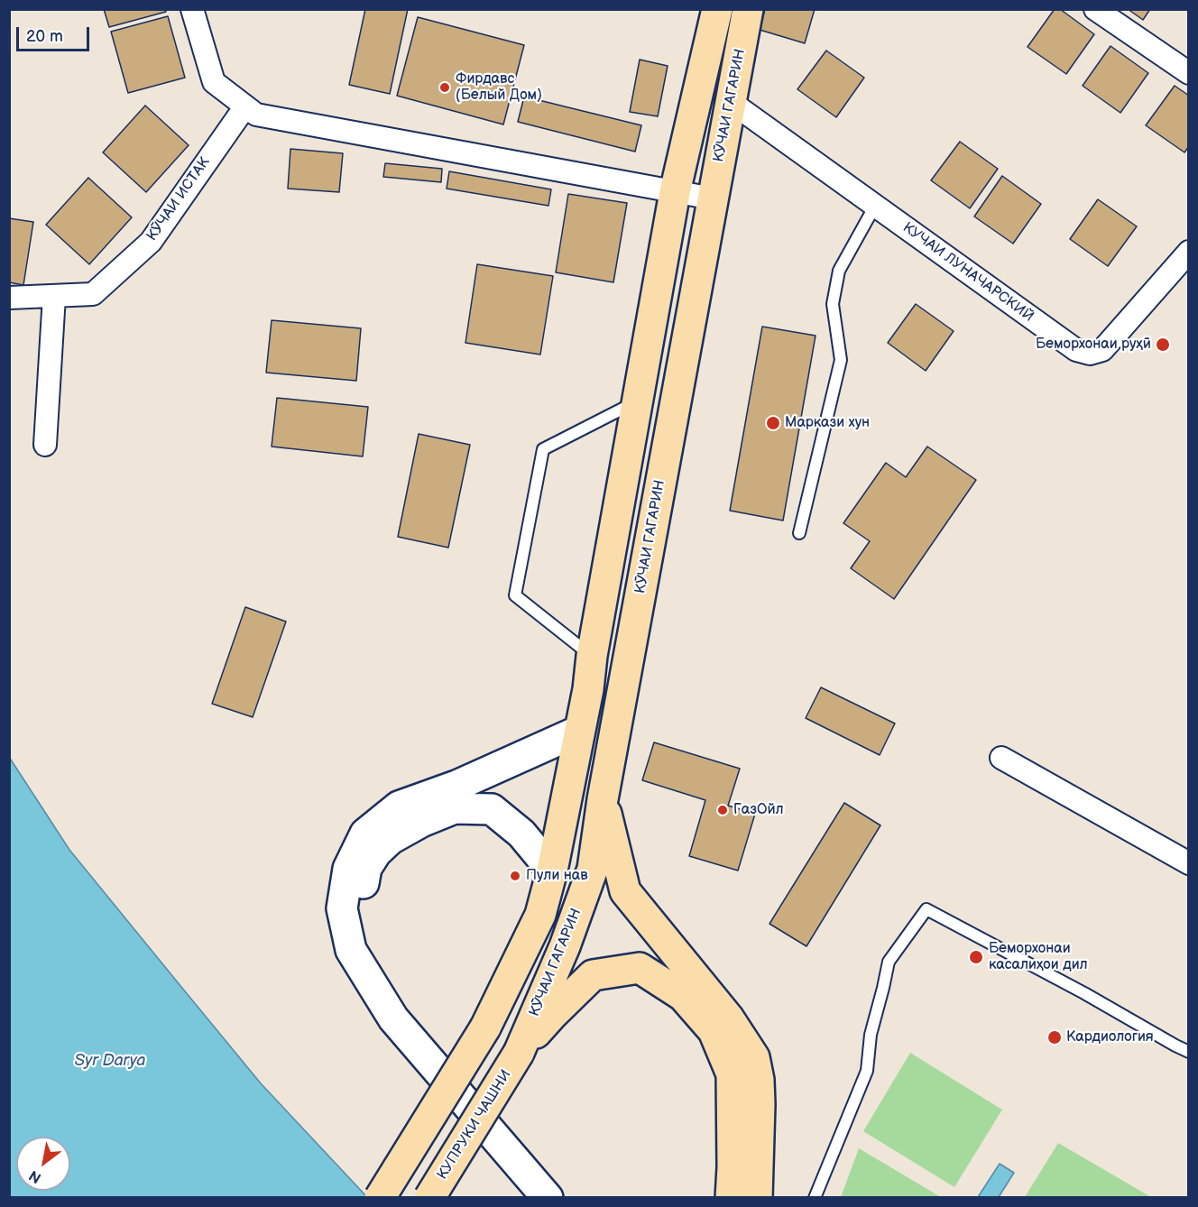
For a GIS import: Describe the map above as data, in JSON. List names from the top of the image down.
{
  "streets": {
    "highway": ["КӮЧАИ ГАГАРИН", "КУПРУКИ ЧАШНИ"],
    "street": ["КӮЧАИ ИСТАК", "КУЧАИ ЛУНАЧАРСКИЙ"]
  },
  "crossings": [
    ["КӮЧАИ ГАГАРИН", "КУЧАИ ЛУНАЧАРСКИЙ"],
    ["КӮЧАИ ГАГАРИН", "КУПРУКИ ЧАШНИ"]
  ],
  "water": ["Syr Darya"],
  "places": [
    "Фирдавс (Белый Дом)",
    "Беморхонаи руҳӣ",
    "Маркази хун",
    "ГазОйл",
    "Пули нав",
    "Беморхонаи касалиҳои дил",
    "Кардиология"
  ],
  "scale_bar": "20 m",
  "north": "bottom left"
}
